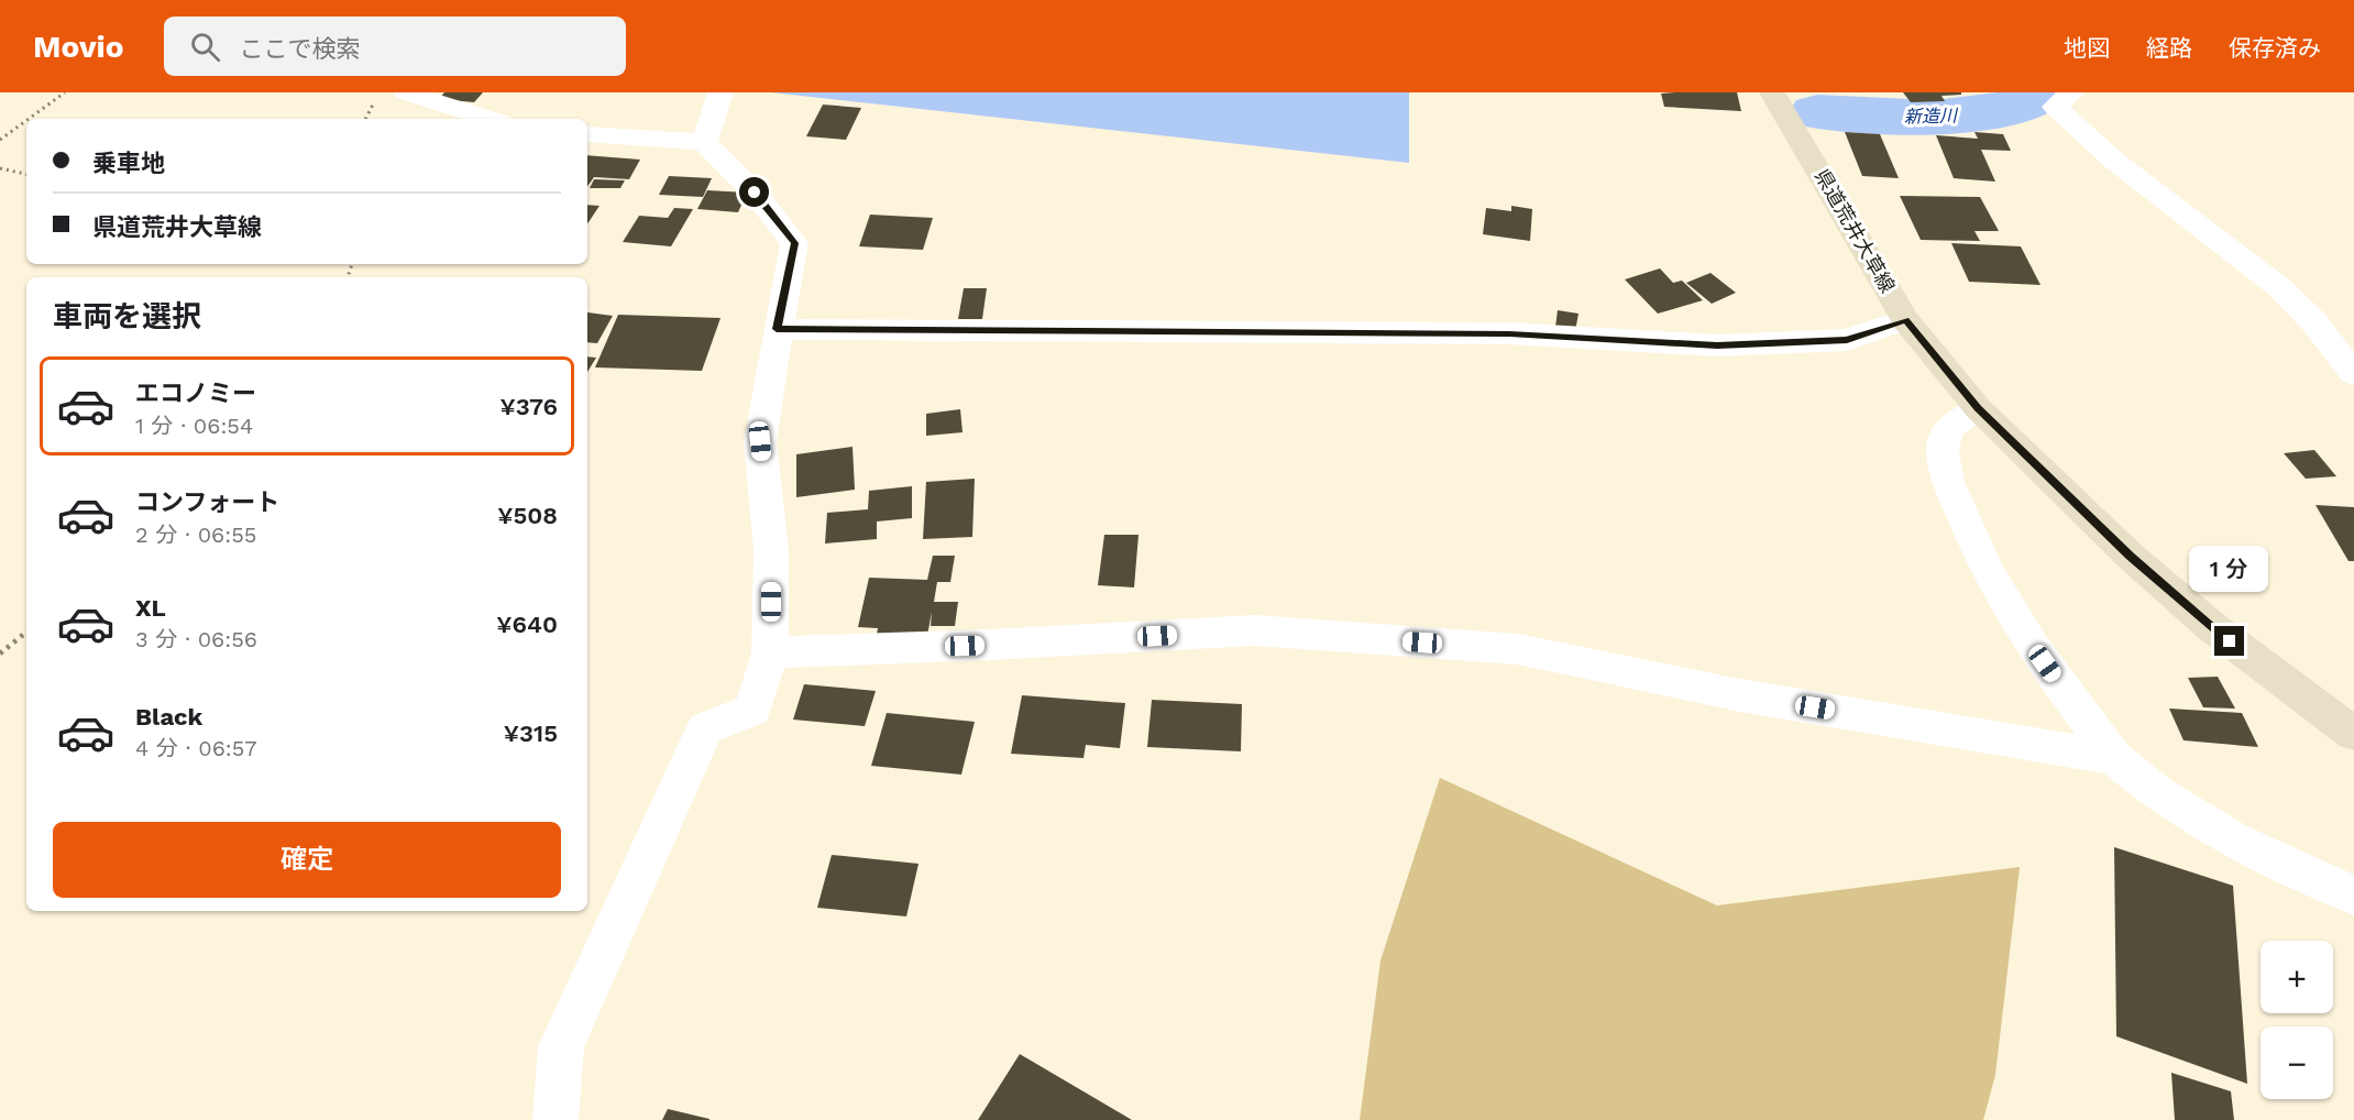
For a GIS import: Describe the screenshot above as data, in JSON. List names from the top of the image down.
{
  "streets": {
    "main road": ["県道荒井大草線"]
  },
  "water": ["新造川"],
  "page": {
    "header": "Movio",
    "search": "ここで検索",
    "nav": ["地図", "経路", "保存済み"],
    "banner": ["乗車地", "県道荒井大草線"],
    "heading": "車両を選択",
    "list": [
      {
        "name": "エコノミー",
        "note": "1 分 · 06:54",
        "value": "¥376"
      },
      {
        "name": "コンフォート",
        "note": "2 分 · 06:55",
        "value": "¥508"
      },
      {
        "name": "XL",
        "note": "3 分 · 06:56",
        "value": "¥640"
      },
      {
        "name": "Black",
        "note": "4 分 · 06:57",
        "value": "¥315"
      }
    ],
    "bubble": "1 分",
    "buttons": "確定",
    "map_buttons": ["+", "−"]
  }
}
